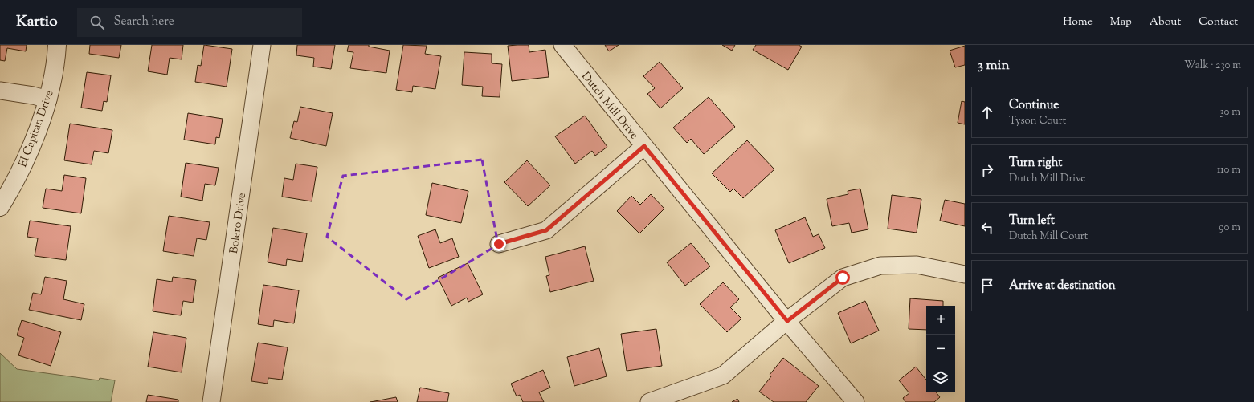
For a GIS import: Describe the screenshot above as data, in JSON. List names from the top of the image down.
{
  "streets": {
    "street": ["Dutch Mill Drive", "El Capitan Drive", "Bolero Drive"]
  },
  "page": {
    "header": "Kartio",
    "search": "Search here",
    "nav": [
      "Home",
      "Map",
      "About",
      "Contact"
    ],
    "heading": ["3 min", "Walk · 230 m"],
    "list": [
      ["Continue", "Tyson Court", "30 m"],
      ["Turn right", "Dutch Mill Drive", "110 m"],
      ["Turn left", "Dutch Mill Court", "90 m"],
      "Arrive at destination"
    ],
    "map_buttons": ["+", "−"]
  }
}
